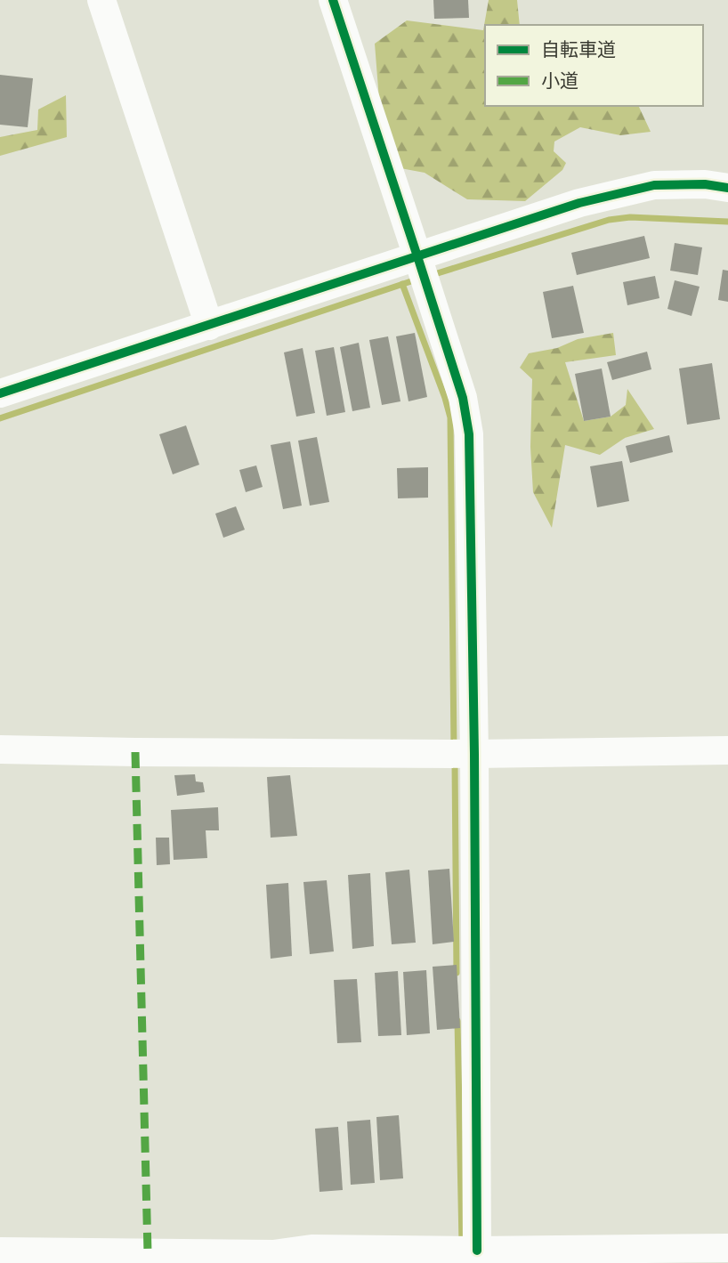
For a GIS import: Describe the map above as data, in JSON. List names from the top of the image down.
{
  "legend": ["自転車道", "小道"]
}
